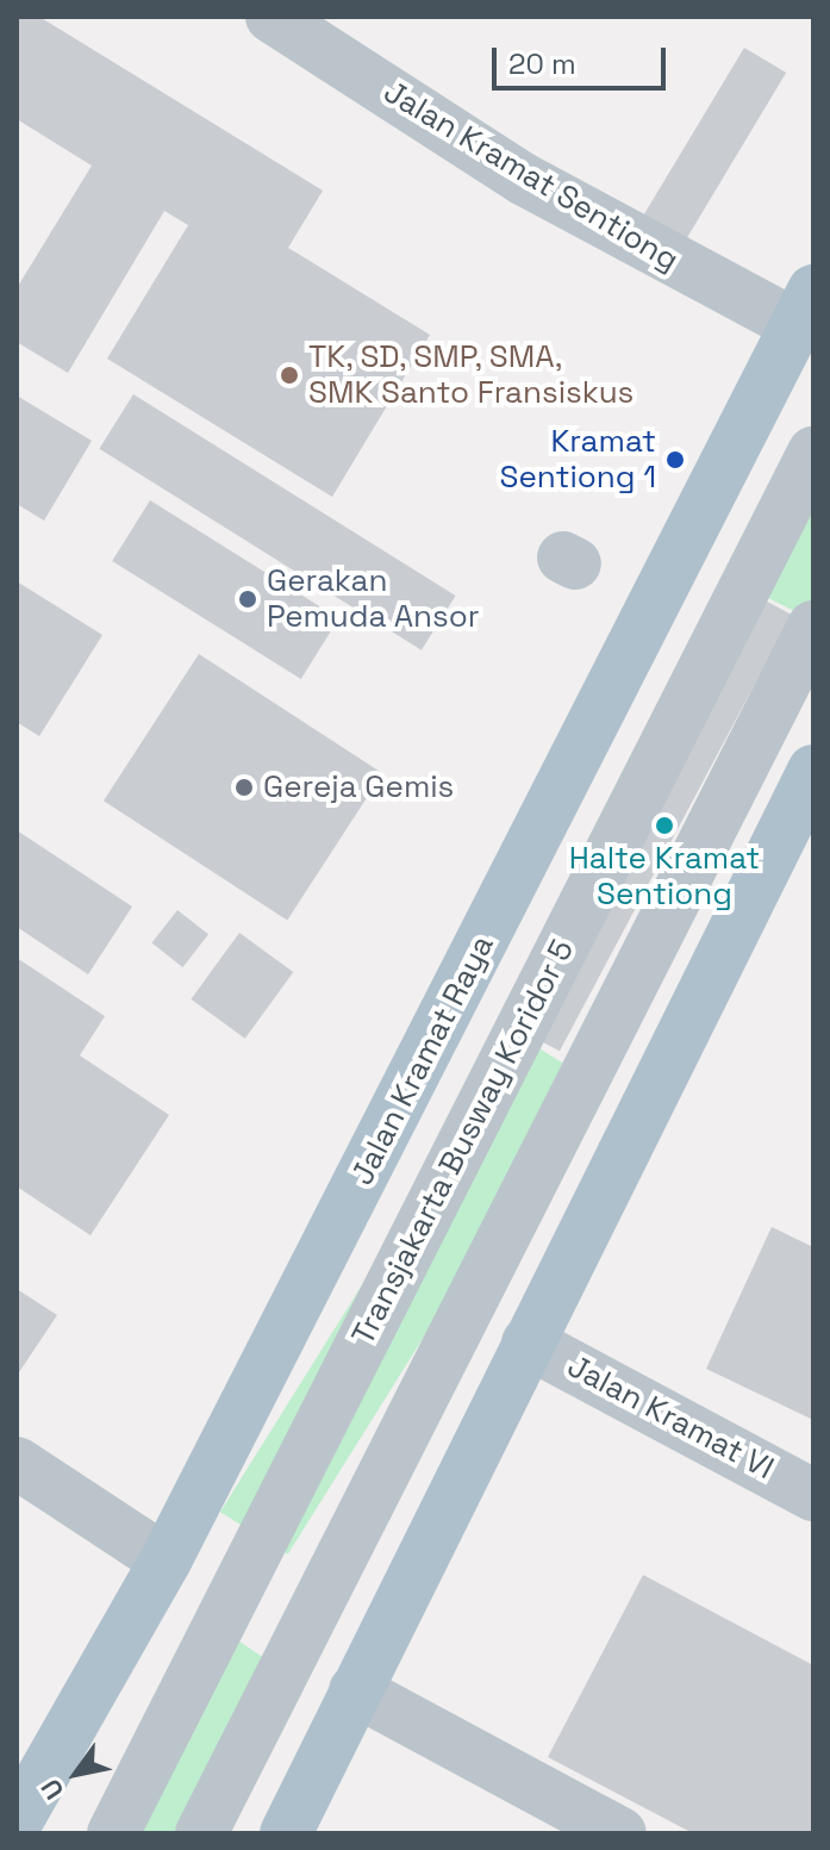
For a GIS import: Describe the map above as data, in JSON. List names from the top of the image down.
{
  "streets": {
    "main road": ["Jalan Kramat Raya"],
    "street": ["Jalan Kramat Sentiong", "Transjakarta Busway Koridor 5", "Jalan Kramat VI"]
  },
  "crossings": [
    ["Jalan Kramat Sentiong", "Jalan Kramat Raya"]
  ],
  "places": [
    "TK, SD, SMP, SMA, SMK Santo Fransiskus",
    "Kramat Sentiong 1",
    "Gerakan Pemuda Ansor",
    "Gereja Gemis",
    "Halte Kramat Sentiong"
  ],
  "scale_bar": "20 m",
  "north": "bottom left"
}
